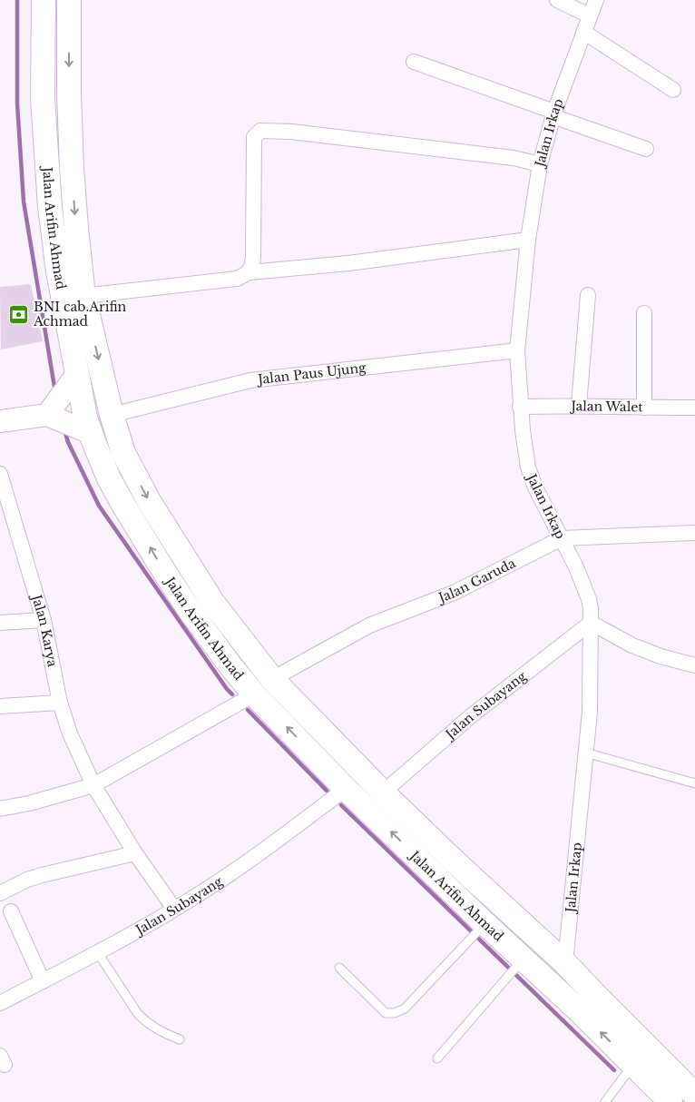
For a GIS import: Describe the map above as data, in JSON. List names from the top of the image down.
{
  "streets": {
    "main road": ["Jalan Arifin Ahmad"],
    "street": [
      "Jalan Irkap",
      "Jalan Paus Ujung",
      "Jalan Walet",
      "Jalan Garuda",
      "Jalan Karya",
      "Jalan Subayang"
    ]
  },
  "crossings": [
    ["Jalan Irkap", "Jalan Arifin Ahmad"],
    ["Jalan Irkap", "Jalan Paus Ujung"],
    ["Jalan Irkap", "Jalan Walet"],
    ["Jalan Irkap", "Jalan Garuda"],
    ["Jalan Irkap", "Jalan Subayang"],
    ["Jalan Arifin Ahmad", "Jalan Paus Ujung"],
    ["Jalan Arifin Ahmad", "Jalan Garuda"],
    ["Jalan Arifin Ahmad", "Jalan Subayang"],
    ["Jalan Karya", "Jalan Subayang"]
  ],
  "places": {
    "bank": ["BNI cab.Arifin Achmad"]
  }
}
